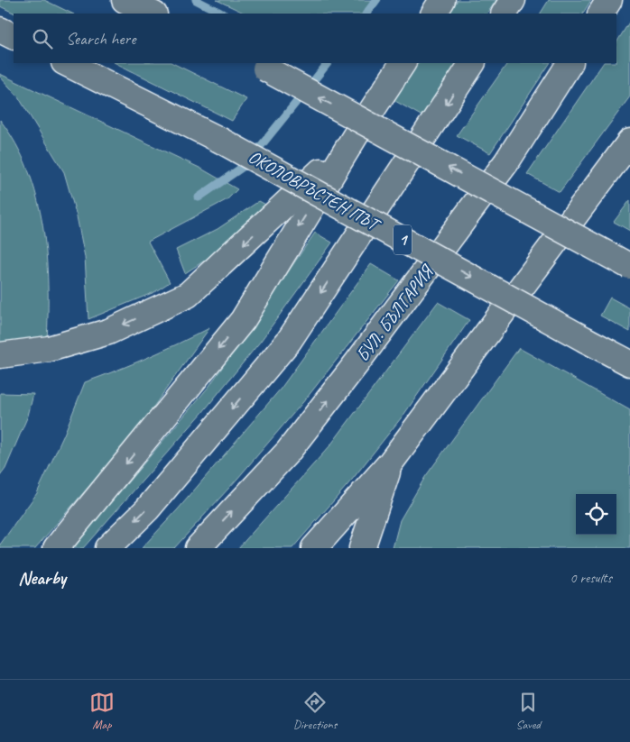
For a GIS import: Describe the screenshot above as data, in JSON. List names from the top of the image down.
{
  "streets": {
    "main road": ["ОКОЛОВРЪСТЕН ПЪТ", "1", "БУЛ. БЪЛГАРИЯ"]
  },
  "page": {
    "search": "Search here",
    "heading": ["Nearby", "0 results"],
    "nav": ["Map", "Directions", "Saved"]
  }
}
